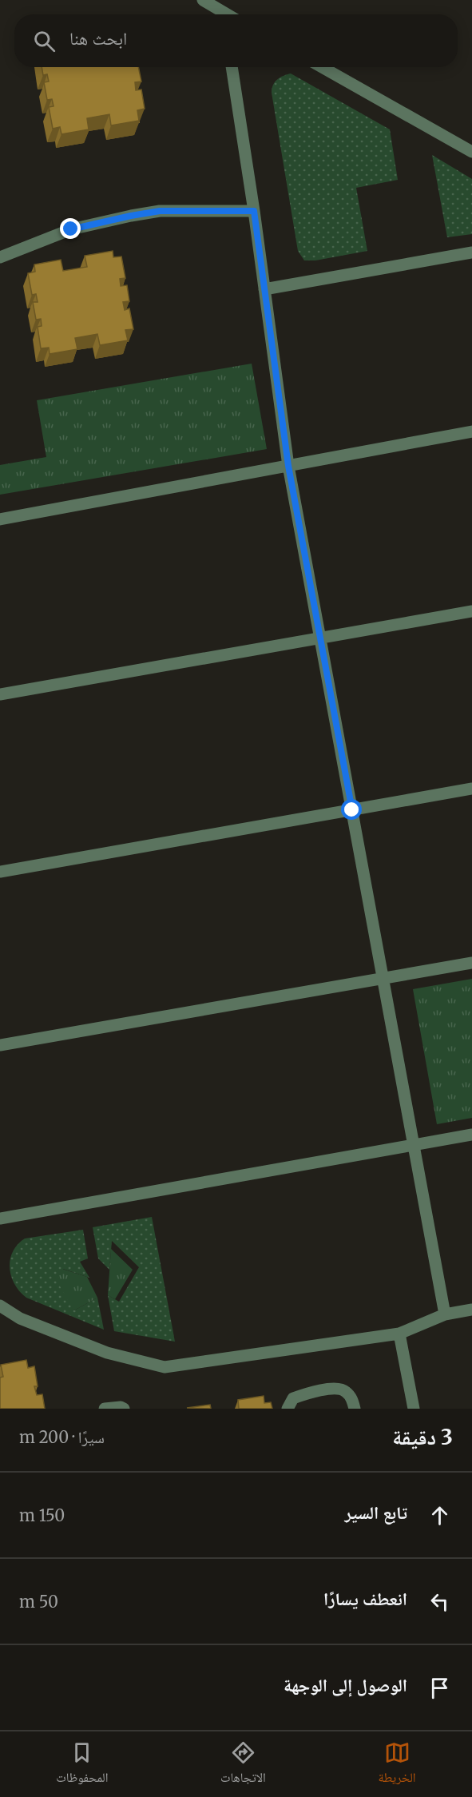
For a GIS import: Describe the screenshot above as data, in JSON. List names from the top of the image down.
{
  "page": {
    "search": "ابحث هنا",
    "heading": ["3 دقيقة", "سيرًا · 200 m"],
    "list": [
      ["تابع السير", "150 m"],
      ["انعطف يسارًا", "50 m"],
      "الوصول إلى الوجهة"
    ],
    "nav": ["الخريطة", "الاتجاهات", "المحفوظات"]
  }
}
